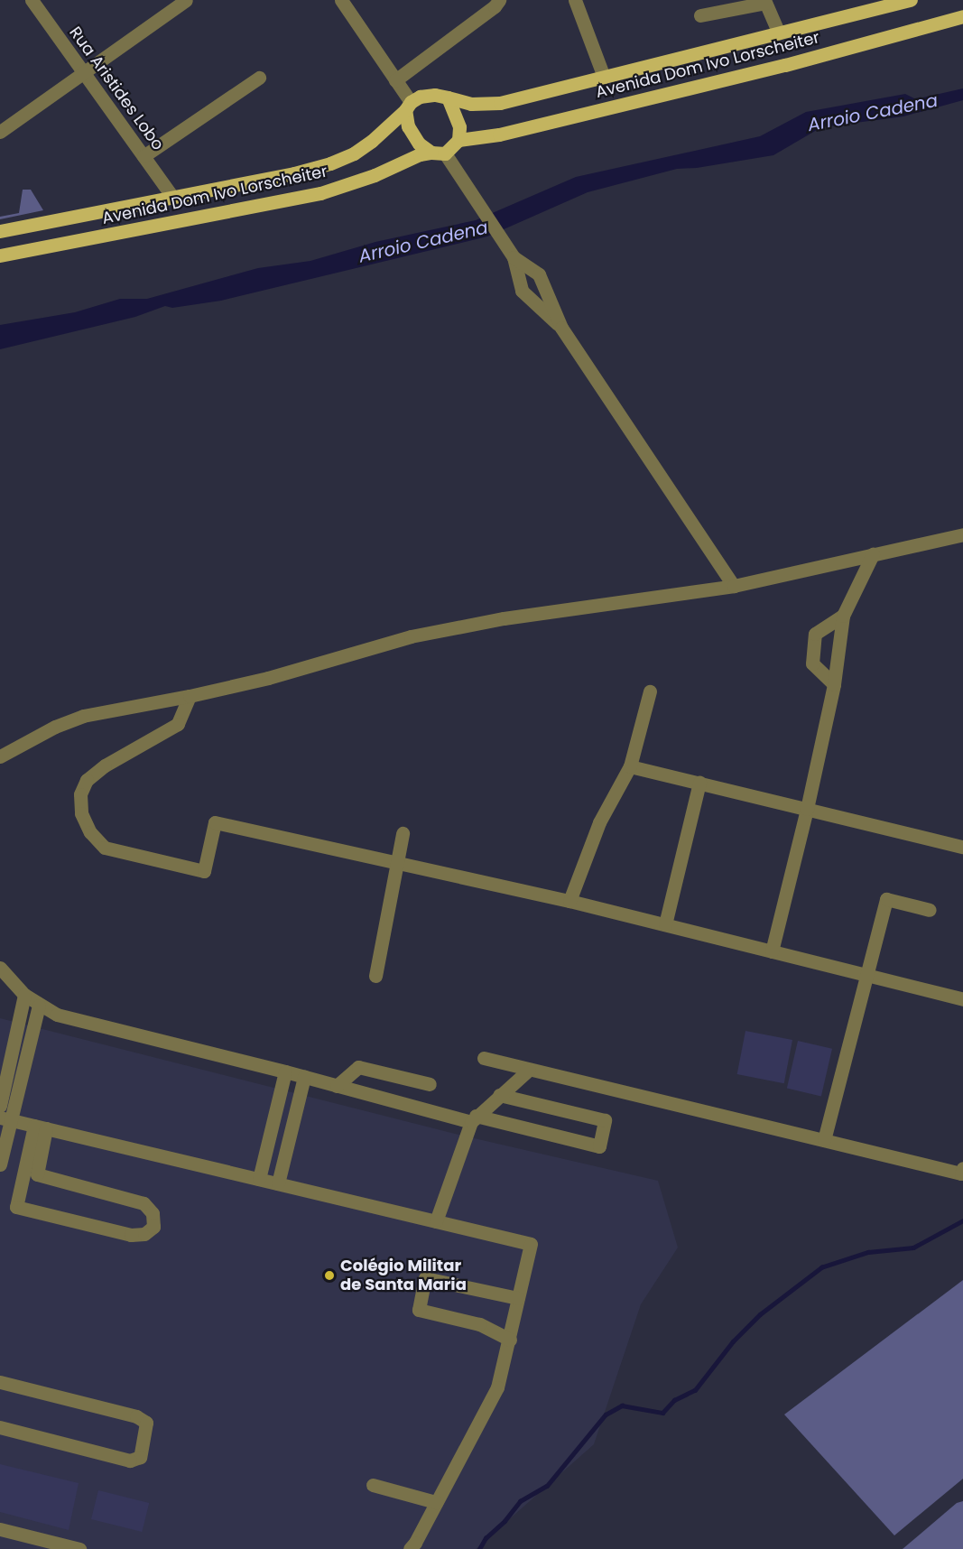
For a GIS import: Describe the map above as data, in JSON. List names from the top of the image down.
{
  "streets": {
    "main road": ["Avenida Dom Ivo Lorscheiter"],
    "street": ["Rua Aristides Lobo"]
  },
  "crossings": [
    ["Avenida Dom Ivo Lorscheiter", "Rua Aristides Lobo"]
  ],
  "water": ["Arroio Cadena"],
  "places": ["Colégio Militar de Santa Maria"]
}
